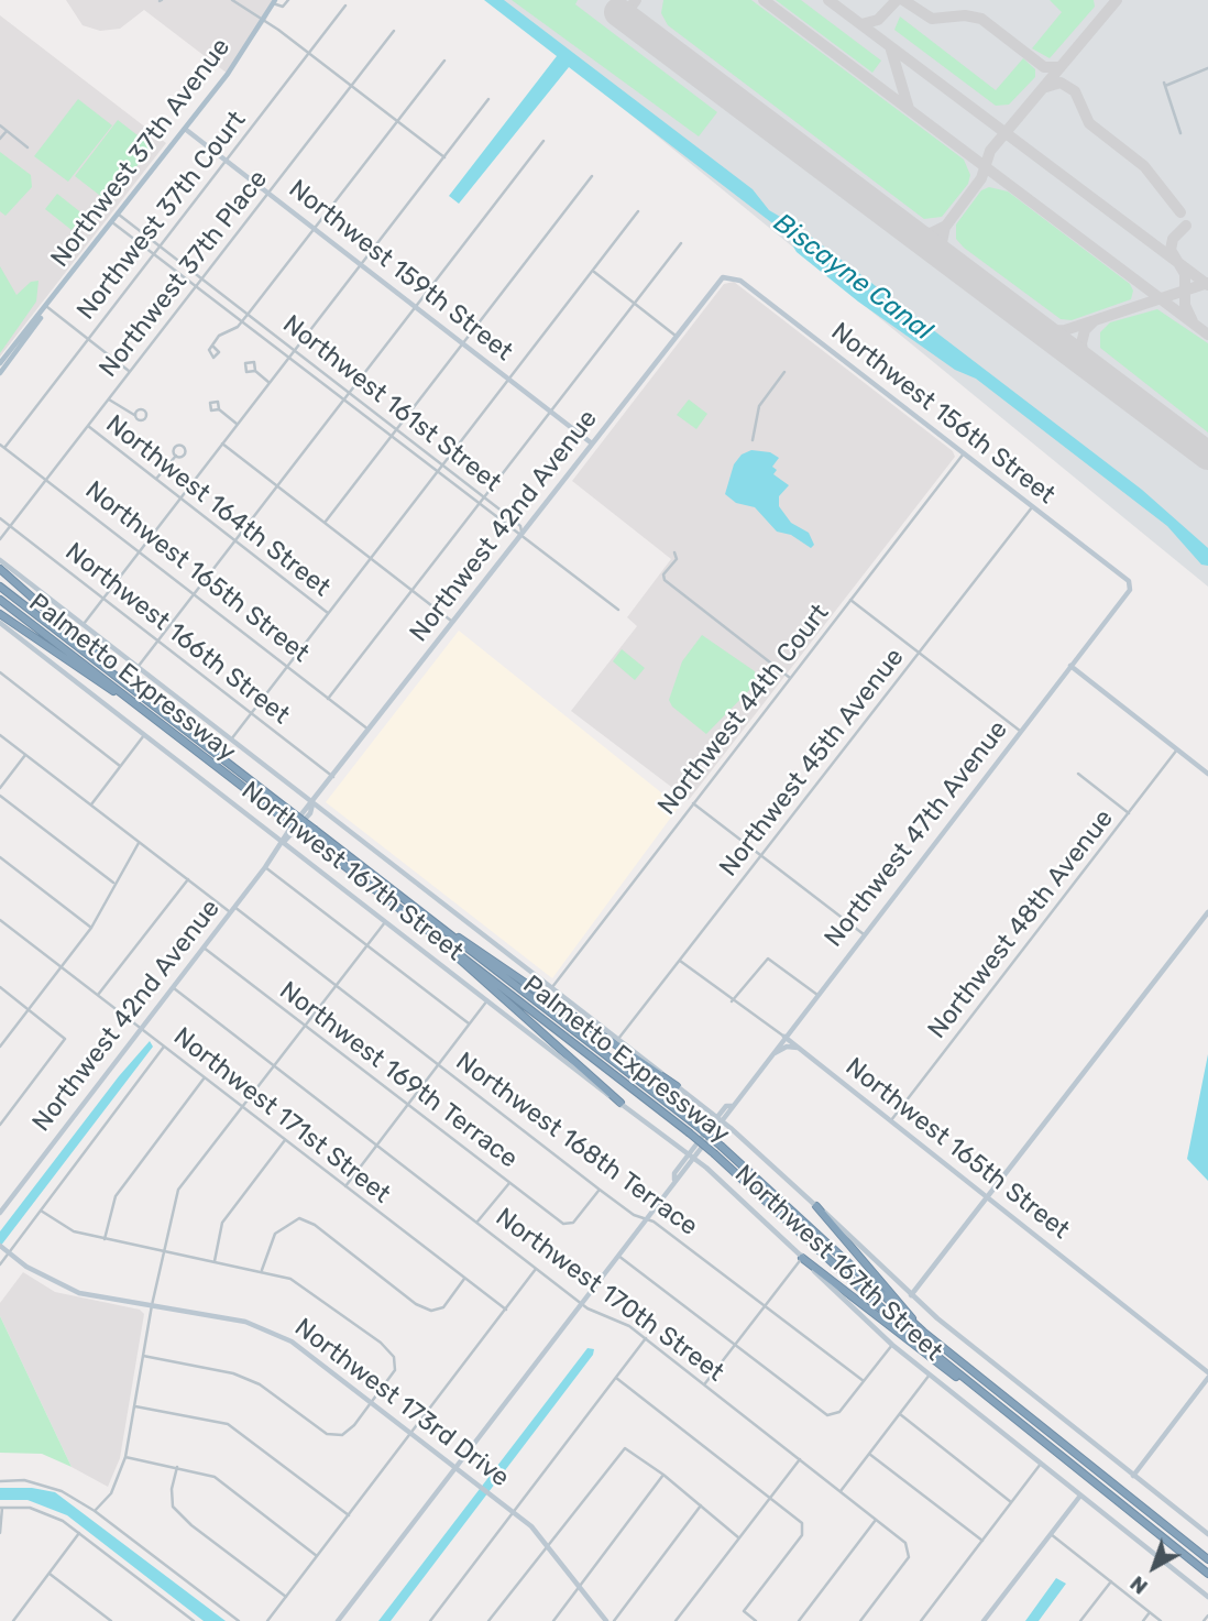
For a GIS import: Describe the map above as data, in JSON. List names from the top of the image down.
{
  "streets": {
    "highway": ["Palmetto Expressway"],
    "main road": ["Northwest 37th Avenue"],
    "street": [
      "Northwest 37th Court",
      "Northwest 159th Street",
      "Northwest 37th Place",
      "Northwest 161st Street",
      "Northwest 156th Street",
      "Northwest 164th Street",
      "Northwest 42nd Avenue",
      "Northwest 165th Street",
      "Northwest 166th Street",
      "Northwest 44th Court",
      "Northwest 45th Avenue",
      "Northwest 47th Avenue",
      "Northwest 167th Street",
      "Northwest 48th Avenue",
      "Northwest 169th Terrace",
      "Northwest 171st Street",
      "Northwest 168th Terrace",
      "Northwest 170th Street",
      "Northwest 173rd Drive"
    ]
  },
  "crossings": [
    ["Northwest 37th Avenue", "Northwest 159th Street"],
    ["Northwest 37th Avenue", "Northwest 161st Street"],
    ["Northwest 37th Court", "Northwest 159th Street"],
    ["Northwest 37th Court", "Northwest 161st Street"],
    ["Northwest 37th Court", "Northwest 165th Street"],
    ["Northwest 159th Street", "Northwest 37th Place"],
    ["Northwest 159th Street", "Northwest 42nd Avenue"],
    ["Northwest 37th Place", "Northwest 161st Street"],
    ["Northwest 37th Place", "Northwest 164th Street"],
    ["Northwest 37th Place", "Northwest 165th Street"],
    ["Northwest 37th Place", "Northwest 166th Street"],
    ["Northwest 161st Street", "Northwest 42nd Avenue"],
    ["Northwest 156th Street", "Northwest 42nd Avenue"],
    ["Northwest 156th Street", "Northwest 44th Court"],
    ["Northwest 156th Street", "Northwest 45th Avenue"],
    ["Northwest 156th Street", "Northwest 47th Avenue"],
    ["Northwest 42nd Avenue", "Northwest 165th Street"],
    ["Northwest 42nd Avenue", "Northwest 166th Street"],
    ["Northwest 42nd Avenue", "Northwest 167th Street"],
    ["Northwest 42nd Avenue", "Northwest 169th Terrace"],
    ["Northwest 42nd Avenue", "Northwest 171st Street"],
    ["Northwest 42nd Avenue", "Northwest 168th Terrace"],
    ["Northwest 42nd Avenue", "Northwest 170th Street"],
    ["Northwest 165th Street", "Northwest 45th Avenue"],
    ["Northwest 165th Street", "Northwest 47th Avenue"],
    ["Northwest 165th Street", "Northwest 48th Avenue"],
    ["Northwest 44th Court", "Northwest 167th Street"],
    ["Northwest 45th Avenue", "Northwest 167th Street"],
    ["Northwest 47th Avenue", "Northwest 167th Street"],
    ["Northwest 47th Avenue", "Northwest 168th Terrace"],
    ["Northwest 47th Avenue", "Northwest 170th Street"],
    ["Northwest 47th Avenue", "Northwest 173rd Drive"],
    ["Northwest 169th Terrace", "Northwest 168th Terrace"]
  ],
  "water": ["Biscayne Canal"],
  "north": "bottom left"
}
